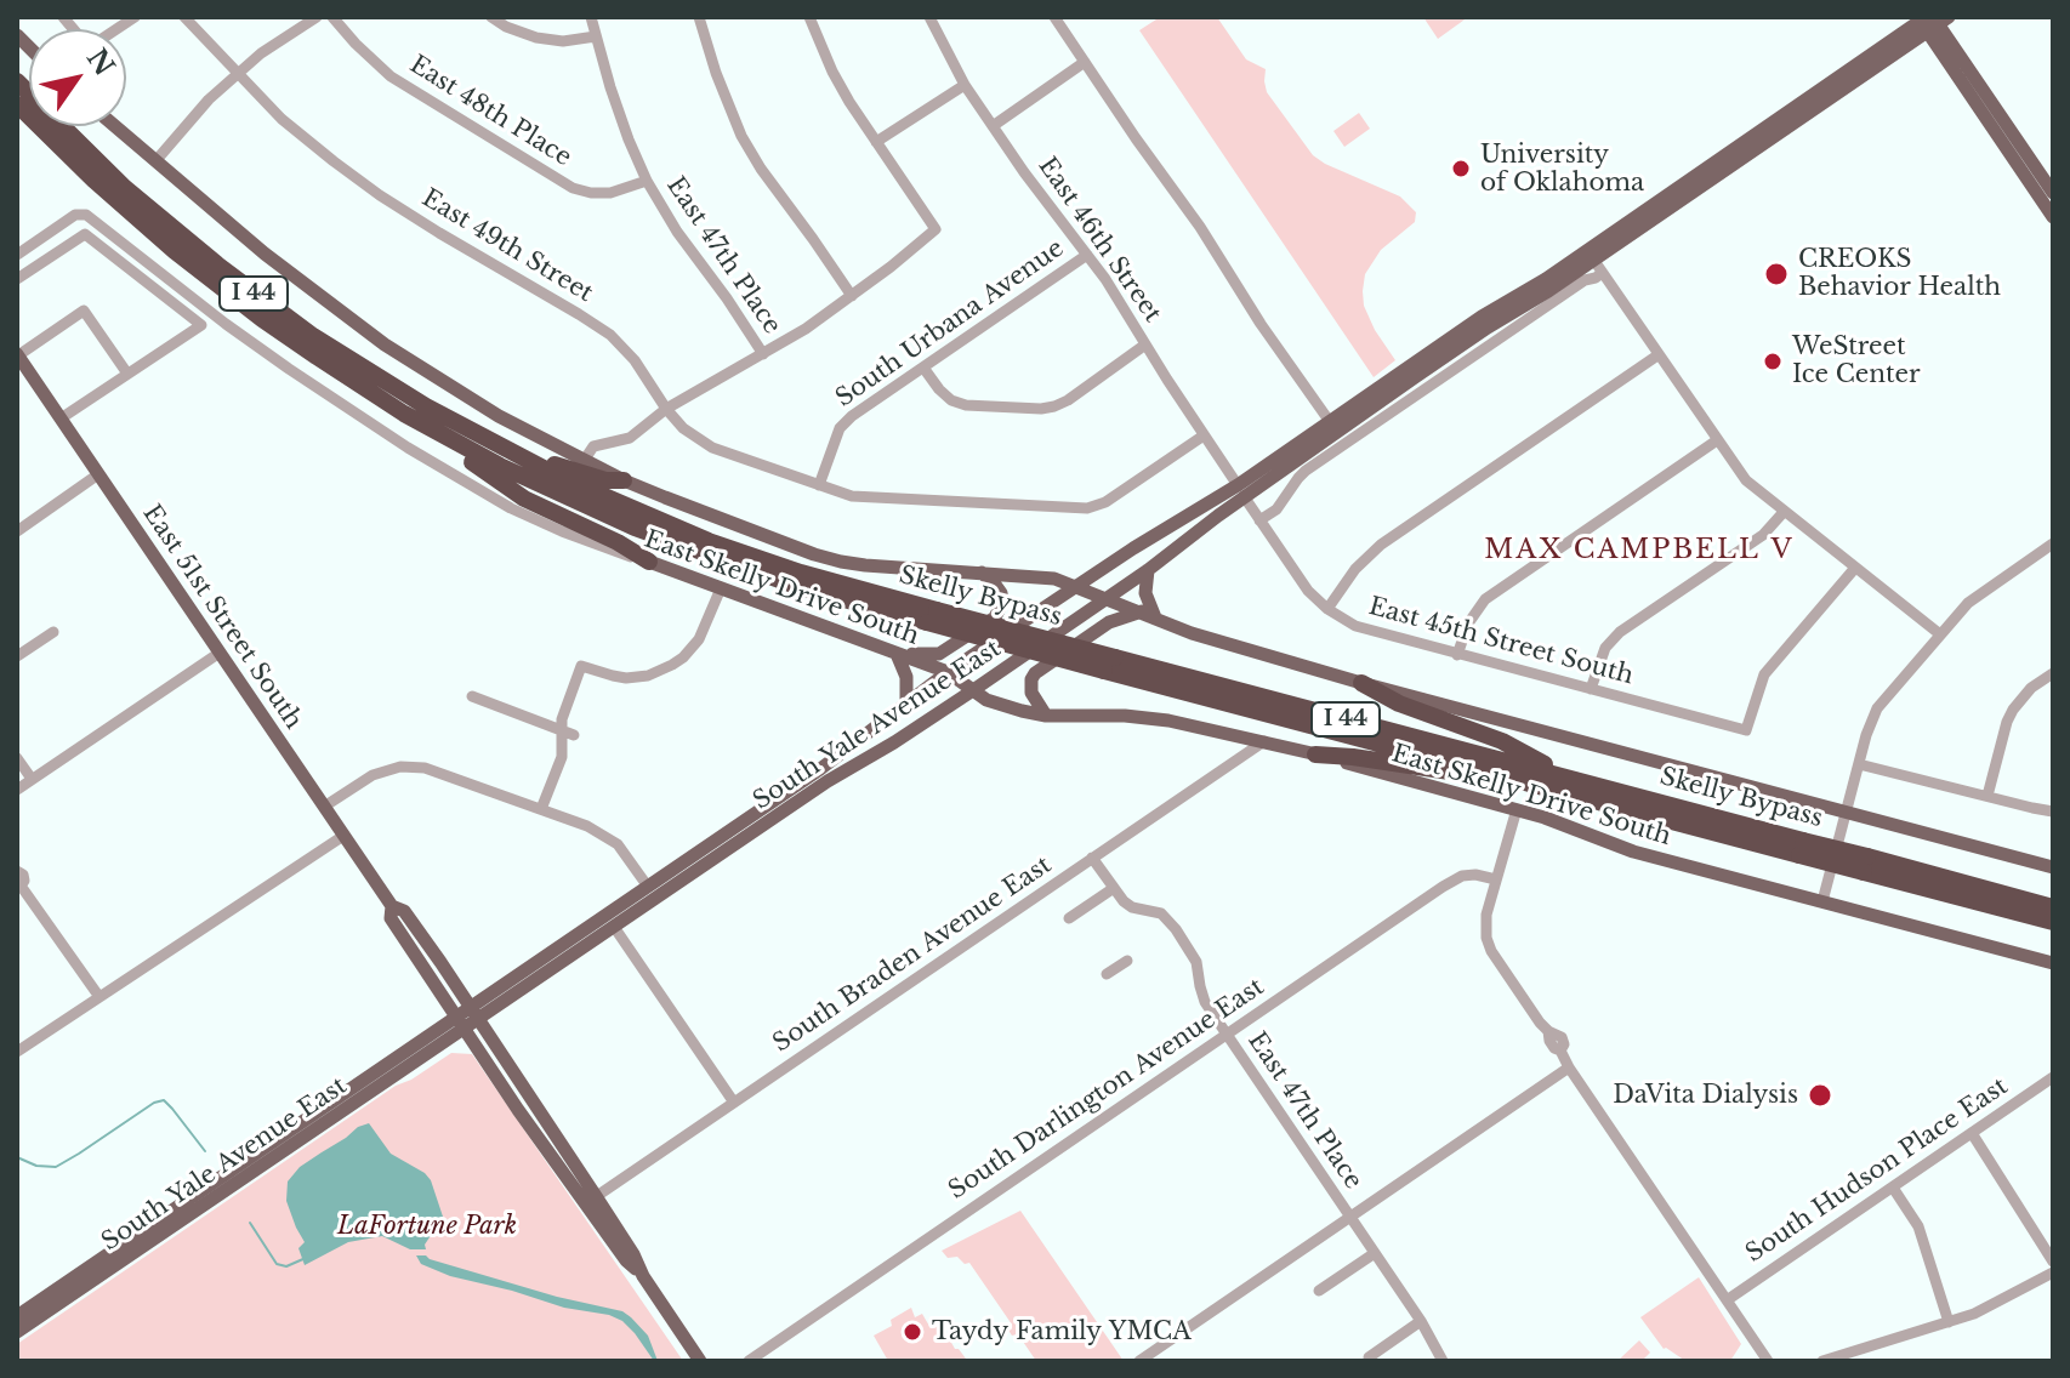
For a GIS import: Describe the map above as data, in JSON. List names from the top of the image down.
{
  "streets": {
    "highway": ["I 44", "Skelly Bypass"],
    "main road": ["East Skelly Drive South", "East 51st Street South", "South Yale Avenue East"],
    "street": [
      "East 48th Place",
      "East 46th Street",
      "East 49th Street",
      "East 47th Place",
      "South Urbana Avenue",
      "East 45th Street South",
      "South Braden Avenue East",
      "South Darlington Avenue East",
      "South Hudson Place East"
    ]
  },
  "crossings": [
    ["East 48th Place", "East 47th Place"],
    ["East 46th Street", "East 49th Street"],
    ["East 46th Street", "South Urbana Avenue"],
    ["East 46th Street", "East 45th Street South"],
    ["East 46th Street", "South Yale Avenue East"],
    ["East 49th Street", "South Urbana Avenue"],
    ["East 47th Place", "South Braden Avenue East"],
    ["East 47th Place", "South Darlington Avenue East"],
    ["East Skelly Drive South", "South Yale Avenue East"],
    ["East Skelly Drive South", "South Braden Avenue East"],
    ["East 51st Street South", "South Yale Avenue East"],
    ["East 51st Street South", "South Braden Avenue East"],
    ["East 45th Street South", "South Yale Avenue East"]
  ],
  "districts": ["MAX CAMPBELL V"],
  "parks": ["LaFortune Park"],
  "places": [
    "University of Oklahoma",
    "CREOKS Behavior Health",
    "WeStreet Ice Center",
    "DaVita Dialysis",
    "Taydy Family YMCA"
  ],
  "north": "top right"
}
